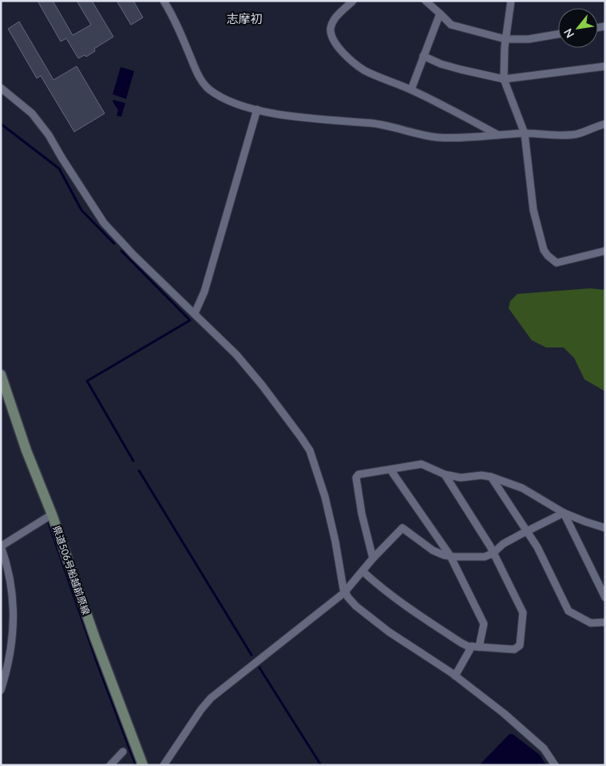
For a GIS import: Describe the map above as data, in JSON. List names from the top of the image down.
{
  "streets": {
    "main road": ["県道506号船越前原線"]
  },
  "districts": ["志摩初"],
  "north": "bottom left"
}
